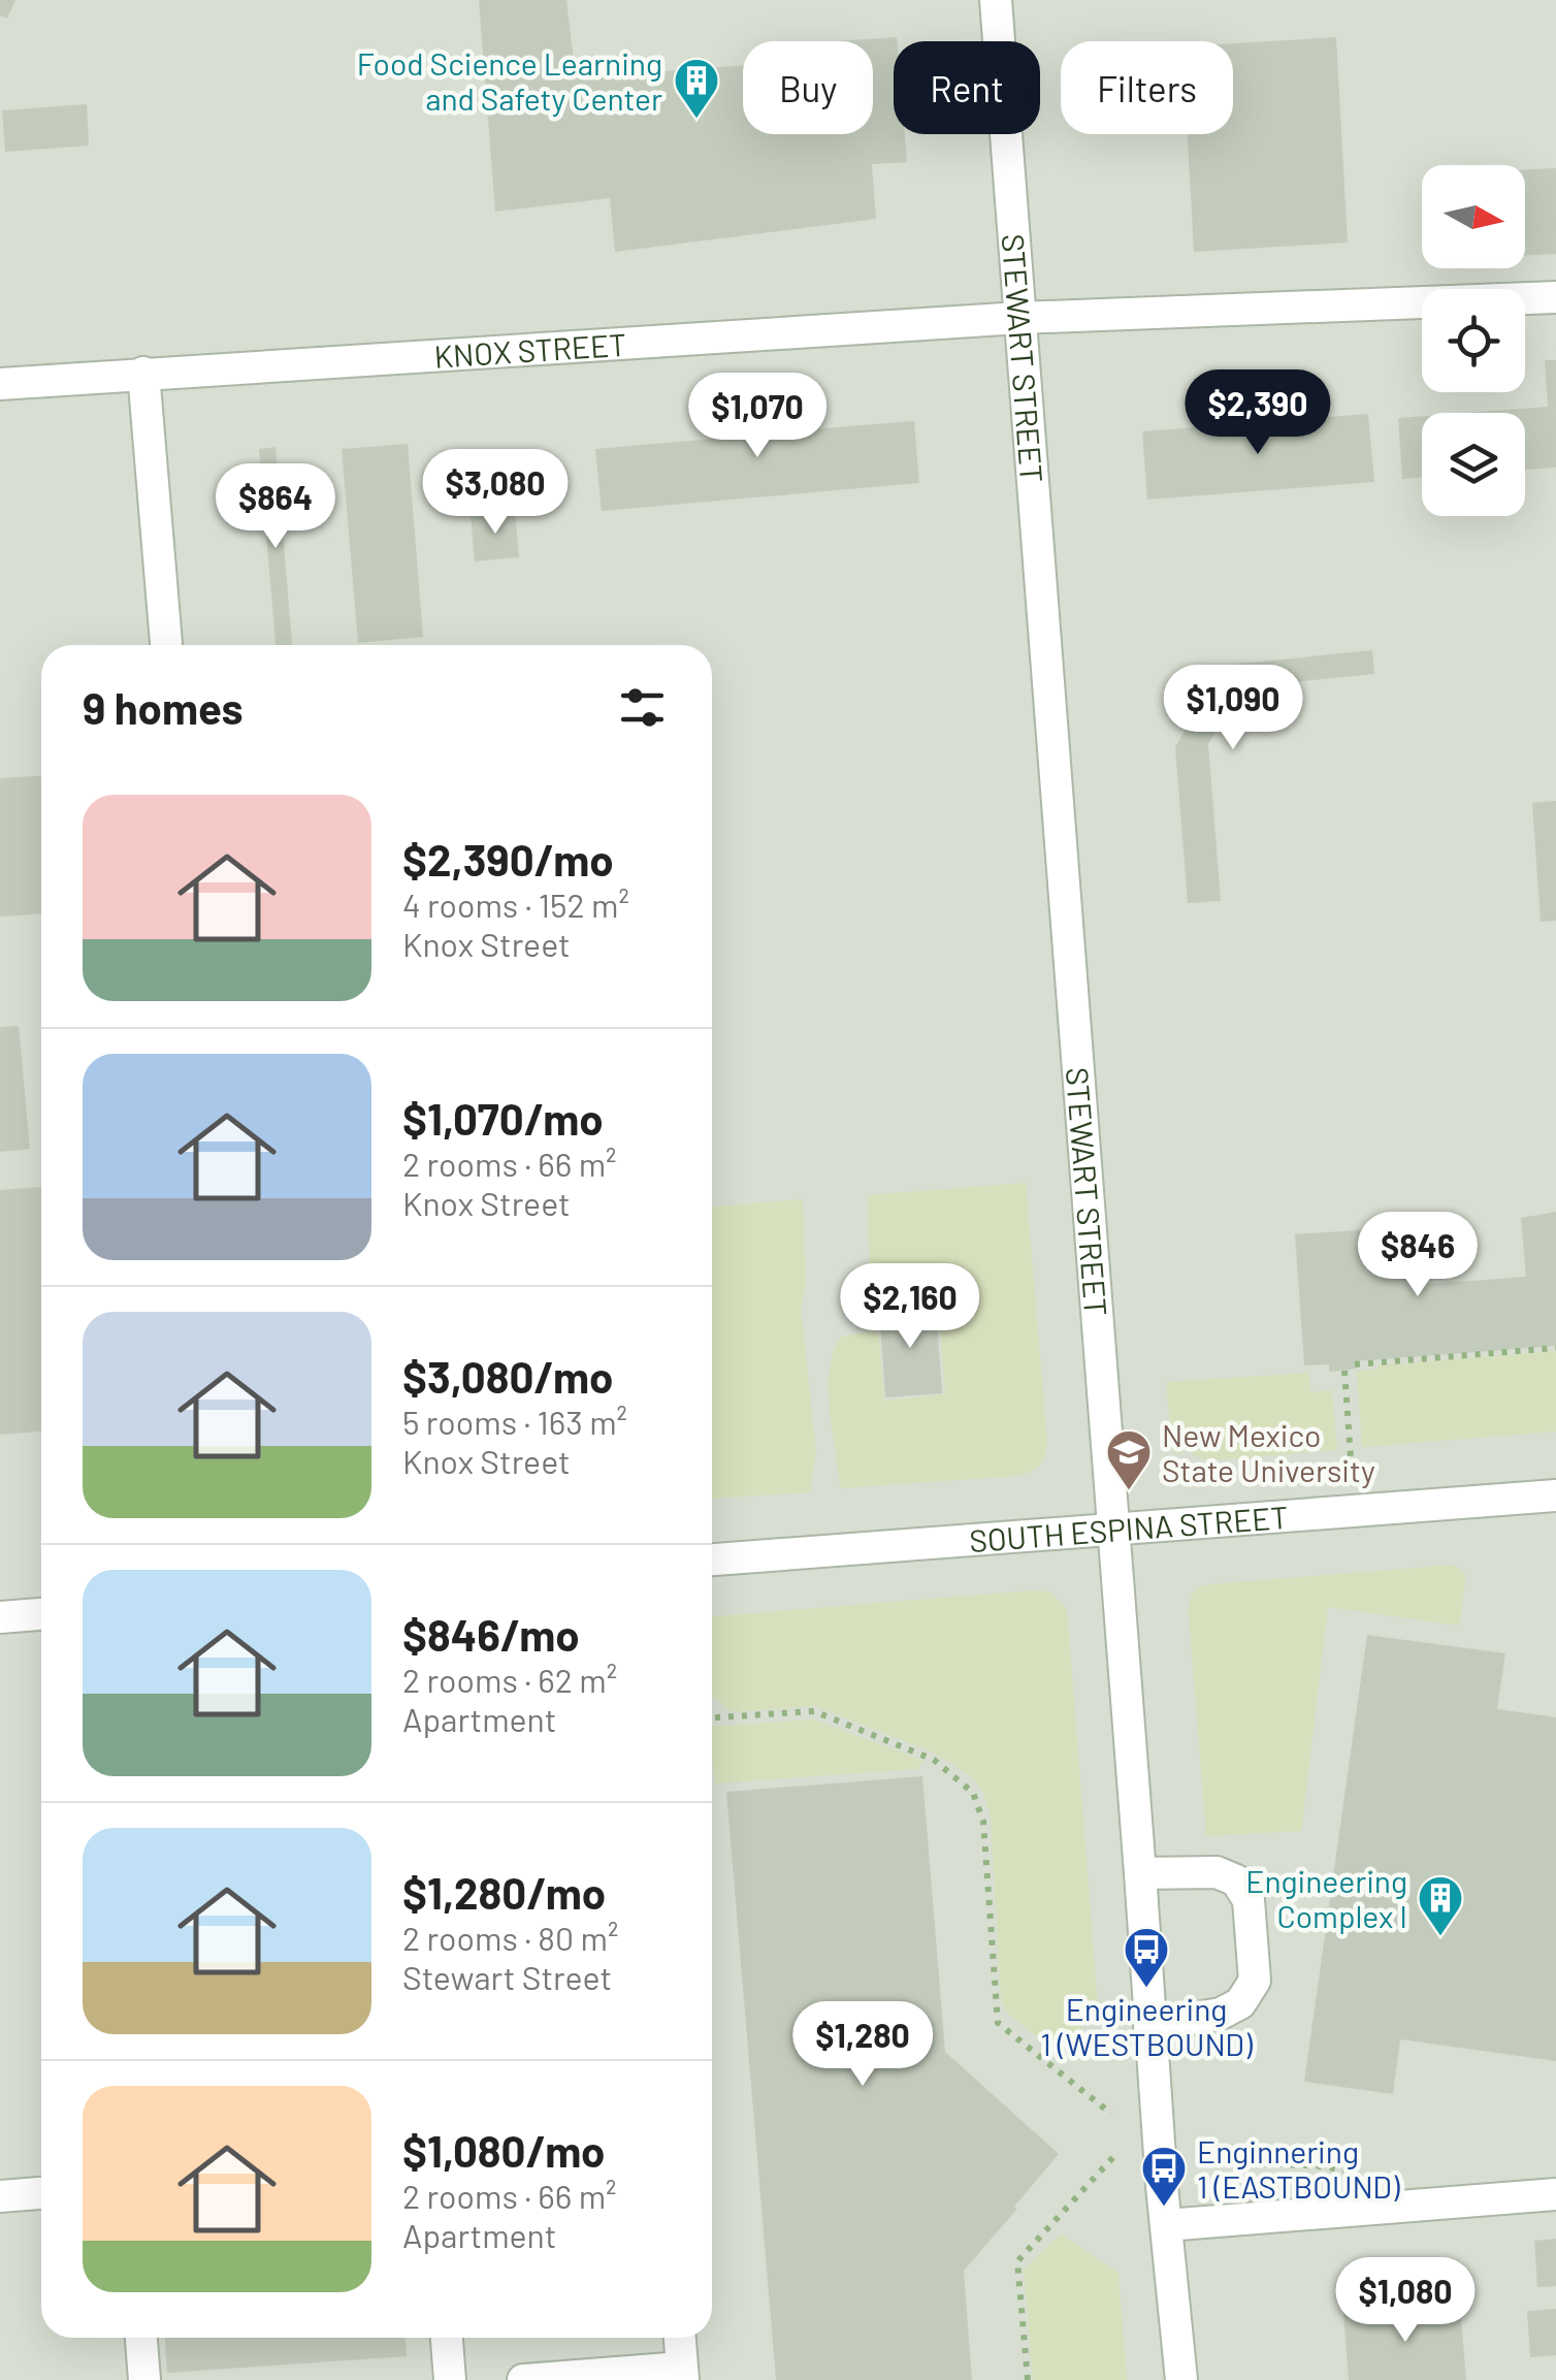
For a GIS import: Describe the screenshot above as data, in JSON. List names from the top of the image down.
{
  "streets": {
    "street": ["KNOX STREET", "STEWART STREET", "SOUTH ESPINA STREET"]
  },
  "crossings": [
    ["KNOX STREET", "STEWART STREET"],
    ["STEWART STREET", "SOUTH ESPINA STREET"]
  ],
  "places": {
    "building": ["Food Science Learning and Safety Center", "Engineering Complex I"],
    "school or university": ["New Mexico State University"],
    "bus stop": ["Engineering 1 (WESTBOUND)", "Enginnering 1 (EASTBOUND)"]
  },
  "north": "right",
  "page": {
    "chip": ["Buy", "Rent", "Filters"],
    "price": [
      "$2,390",
      "$1,070",
      "$3,080",
      "$864",
      "$1,090",
      "$846",
      "$2,160",
      "$1,280",
      "$1,080"
    ],
    "heading": "9 homes",
    "list": [
      {
        "name": "$2,390/mo",
        "note": "4 rooms · 152 m² · Knox Street"
      },
      {
        "name": "$1,070/mo",
        "note": "2 rooms · 66 m² · Knox Street"
      },
      {
        "name": "$3,080/mo",
        "note": "5 rooms · 163 m² · Knox Street"
      },
      {
        "name": "$846/mo",
        "note": "2 rooms · 62 m² · Apartment"
      },
      {
        "name": "$1,280/mo",
        "note": "2 rooms · 80 m² · Stewart Street"
      },
      {
        "name": "$1,080/mo",
        "note": "2 rooms · 66 m² · Apartment"
      }
    ]
  }
}
